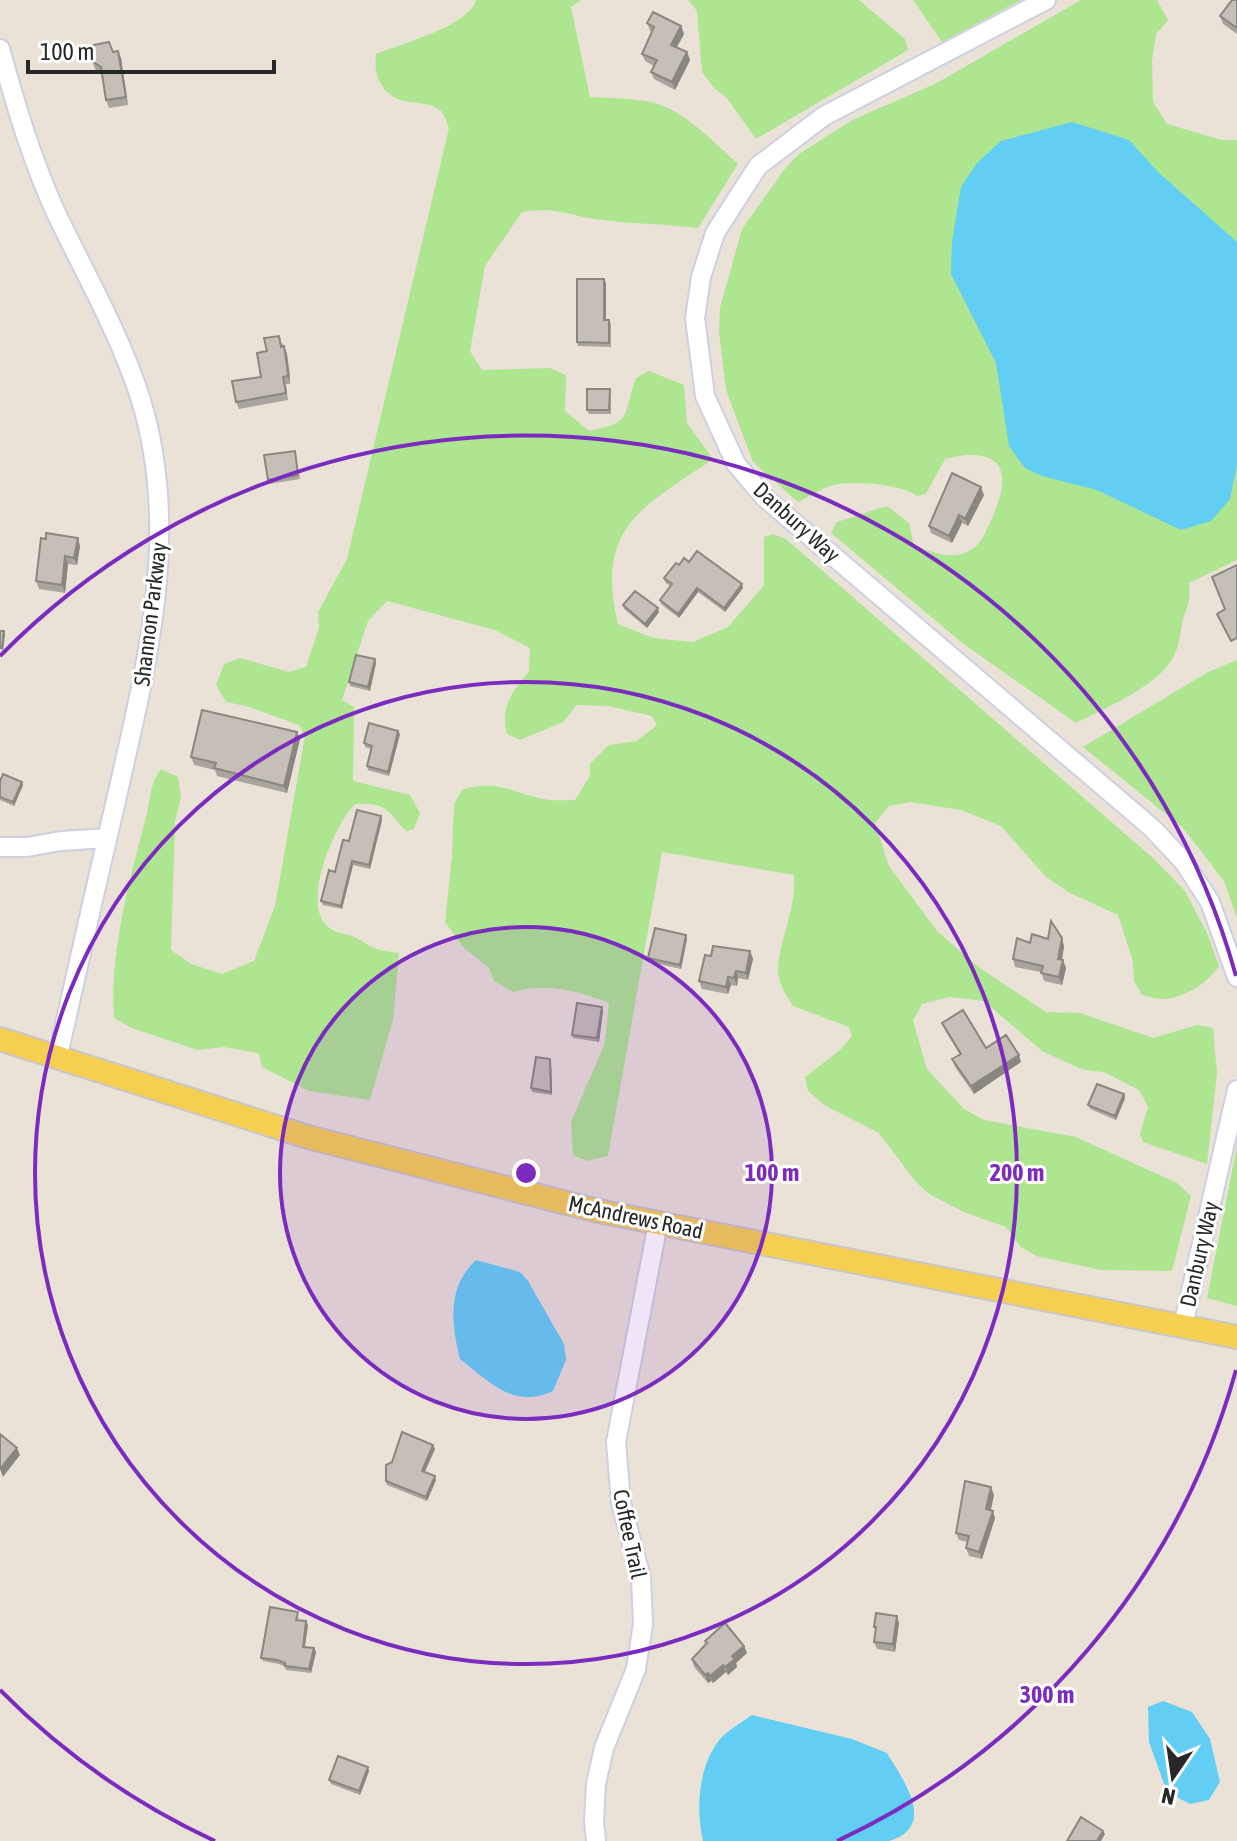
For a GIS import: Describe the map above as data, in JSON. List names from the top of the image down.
{
  "streets": {
    "main road": ["McAndrews Road"],
    "street": ["Danbury Way", "Shannon Parkway", "Coffee Trail"]
  },
  "crossings": [
    ["Danbury Way", "McAndrews Road"],
    ["Shannon Parkway", "McAndrews Road"],
    ["McAndrews Road", "Coffee Trail"]
  ],
  "scale_bar": "100 m",
  "north": "bottom",
  "rings": ["100 m", "200 m", "300 m"]
}
